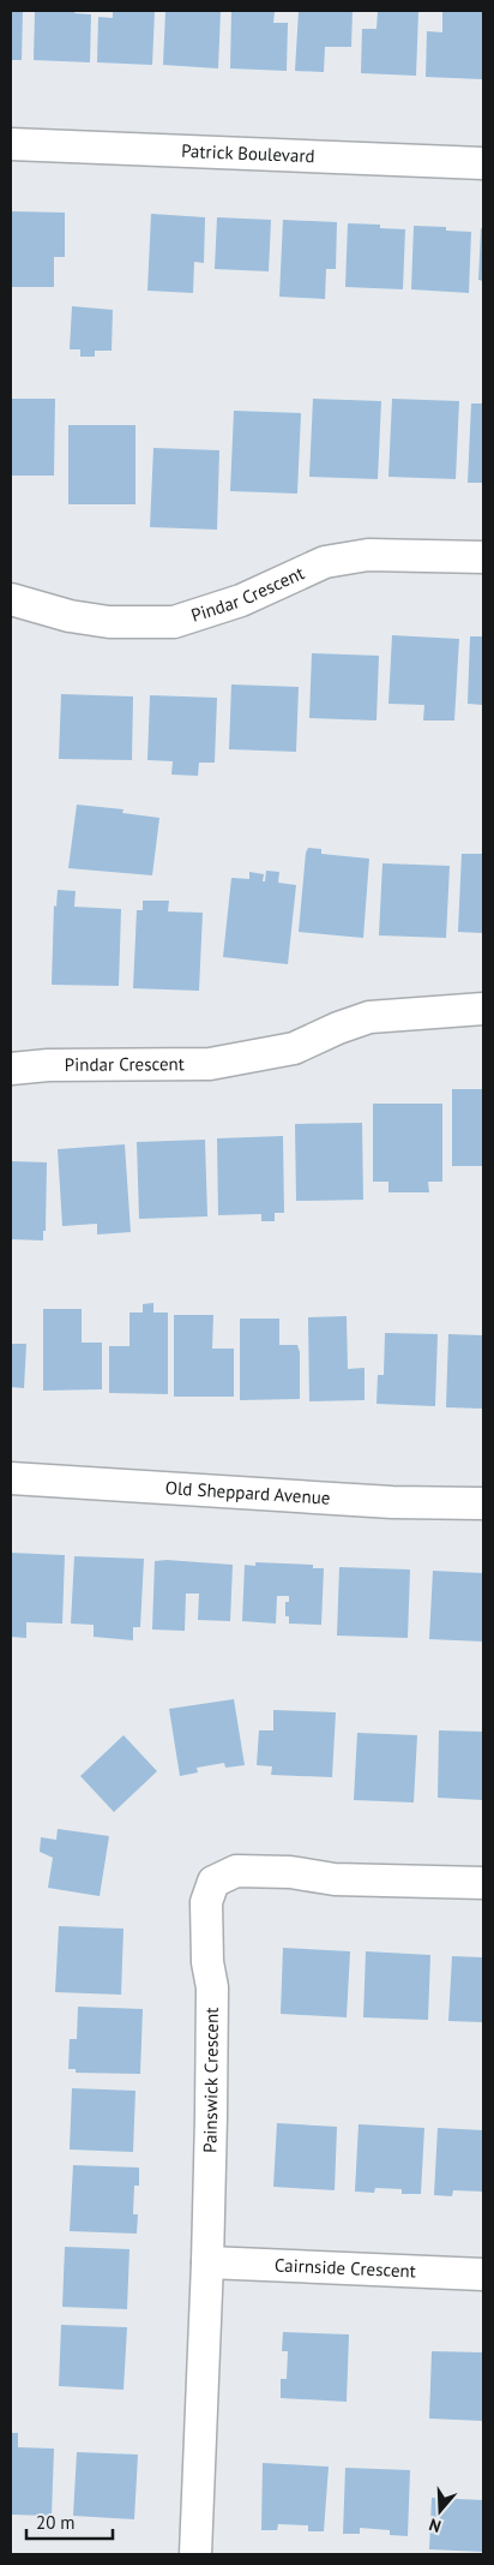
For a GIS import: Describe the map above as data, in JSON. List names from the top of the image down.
{
  "streets": {
    "street": [
      "Patrick Boulevard",
      "Pindar Crescent",
      "Old Sheppard Avenue",
      "Painswick Crescent",
      "Cairnside Crescent"
    ]
  },
  "crossings": [
    ["Painswick Crescent", "Cairnside Crescent"]
  ],
  "scale_bar": "20 m",
  "north": "bottom"
}
